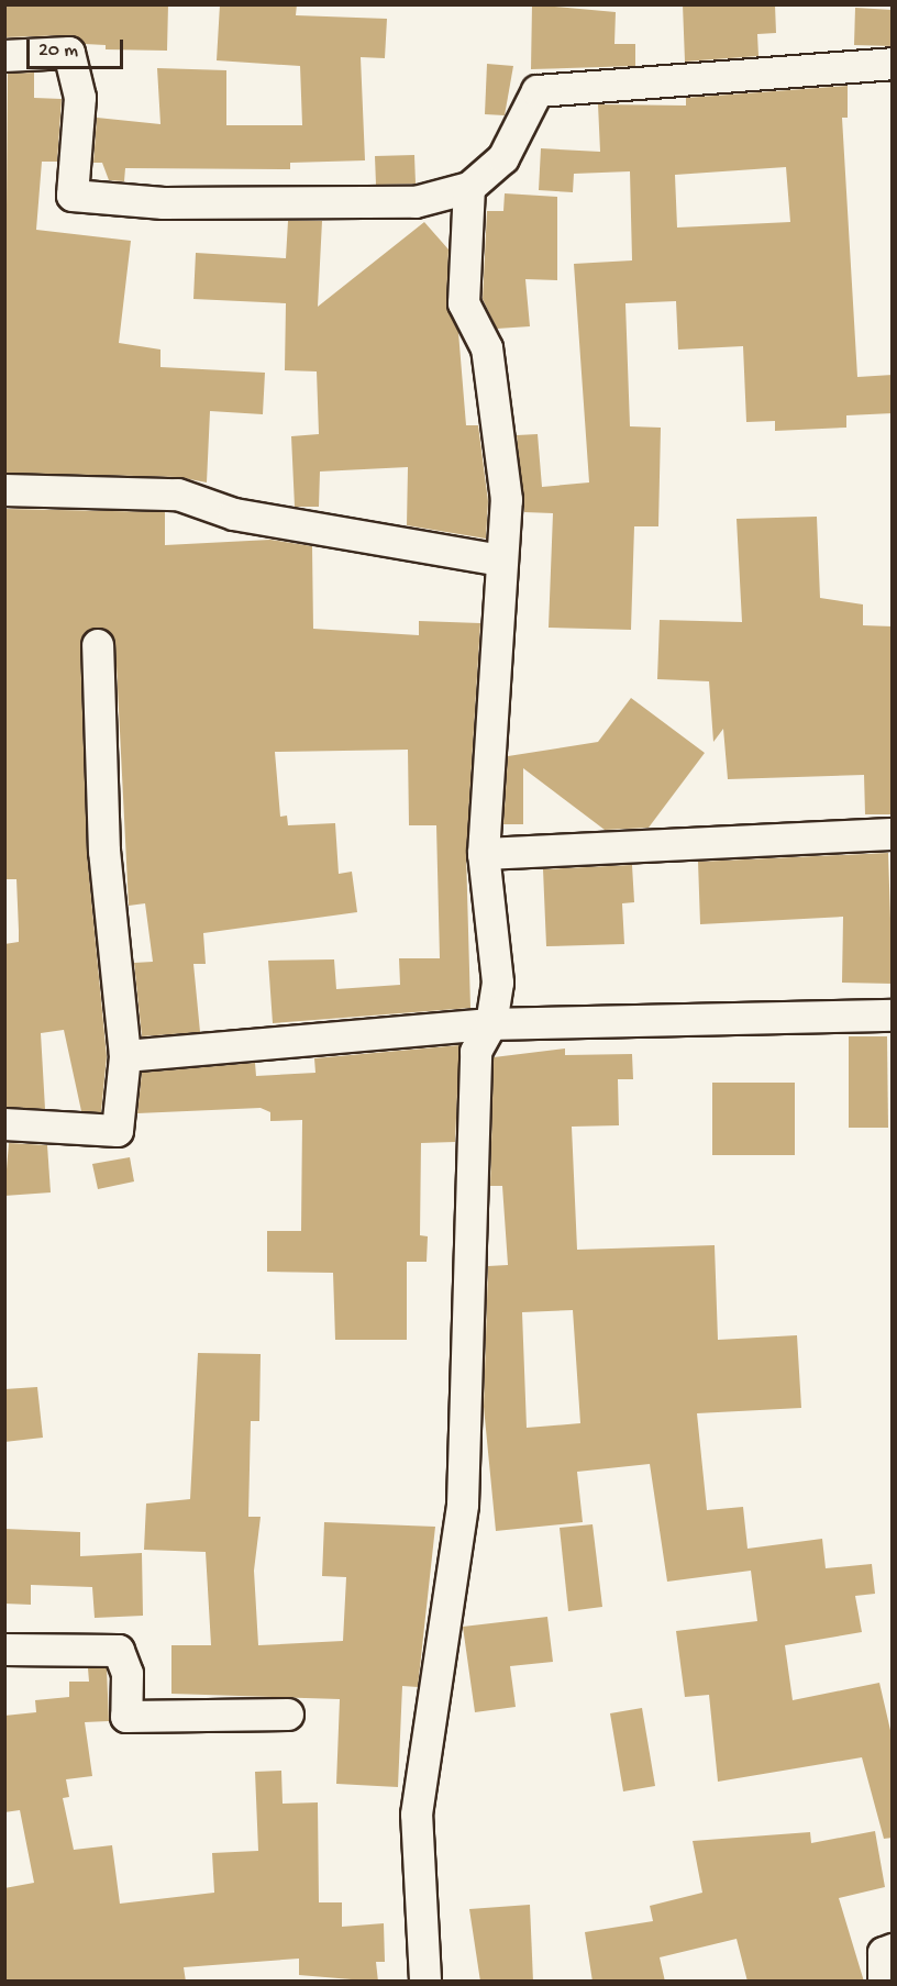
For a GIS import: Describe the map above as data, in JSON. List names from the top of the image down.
{
  "scale_bar": "20 m"
}
